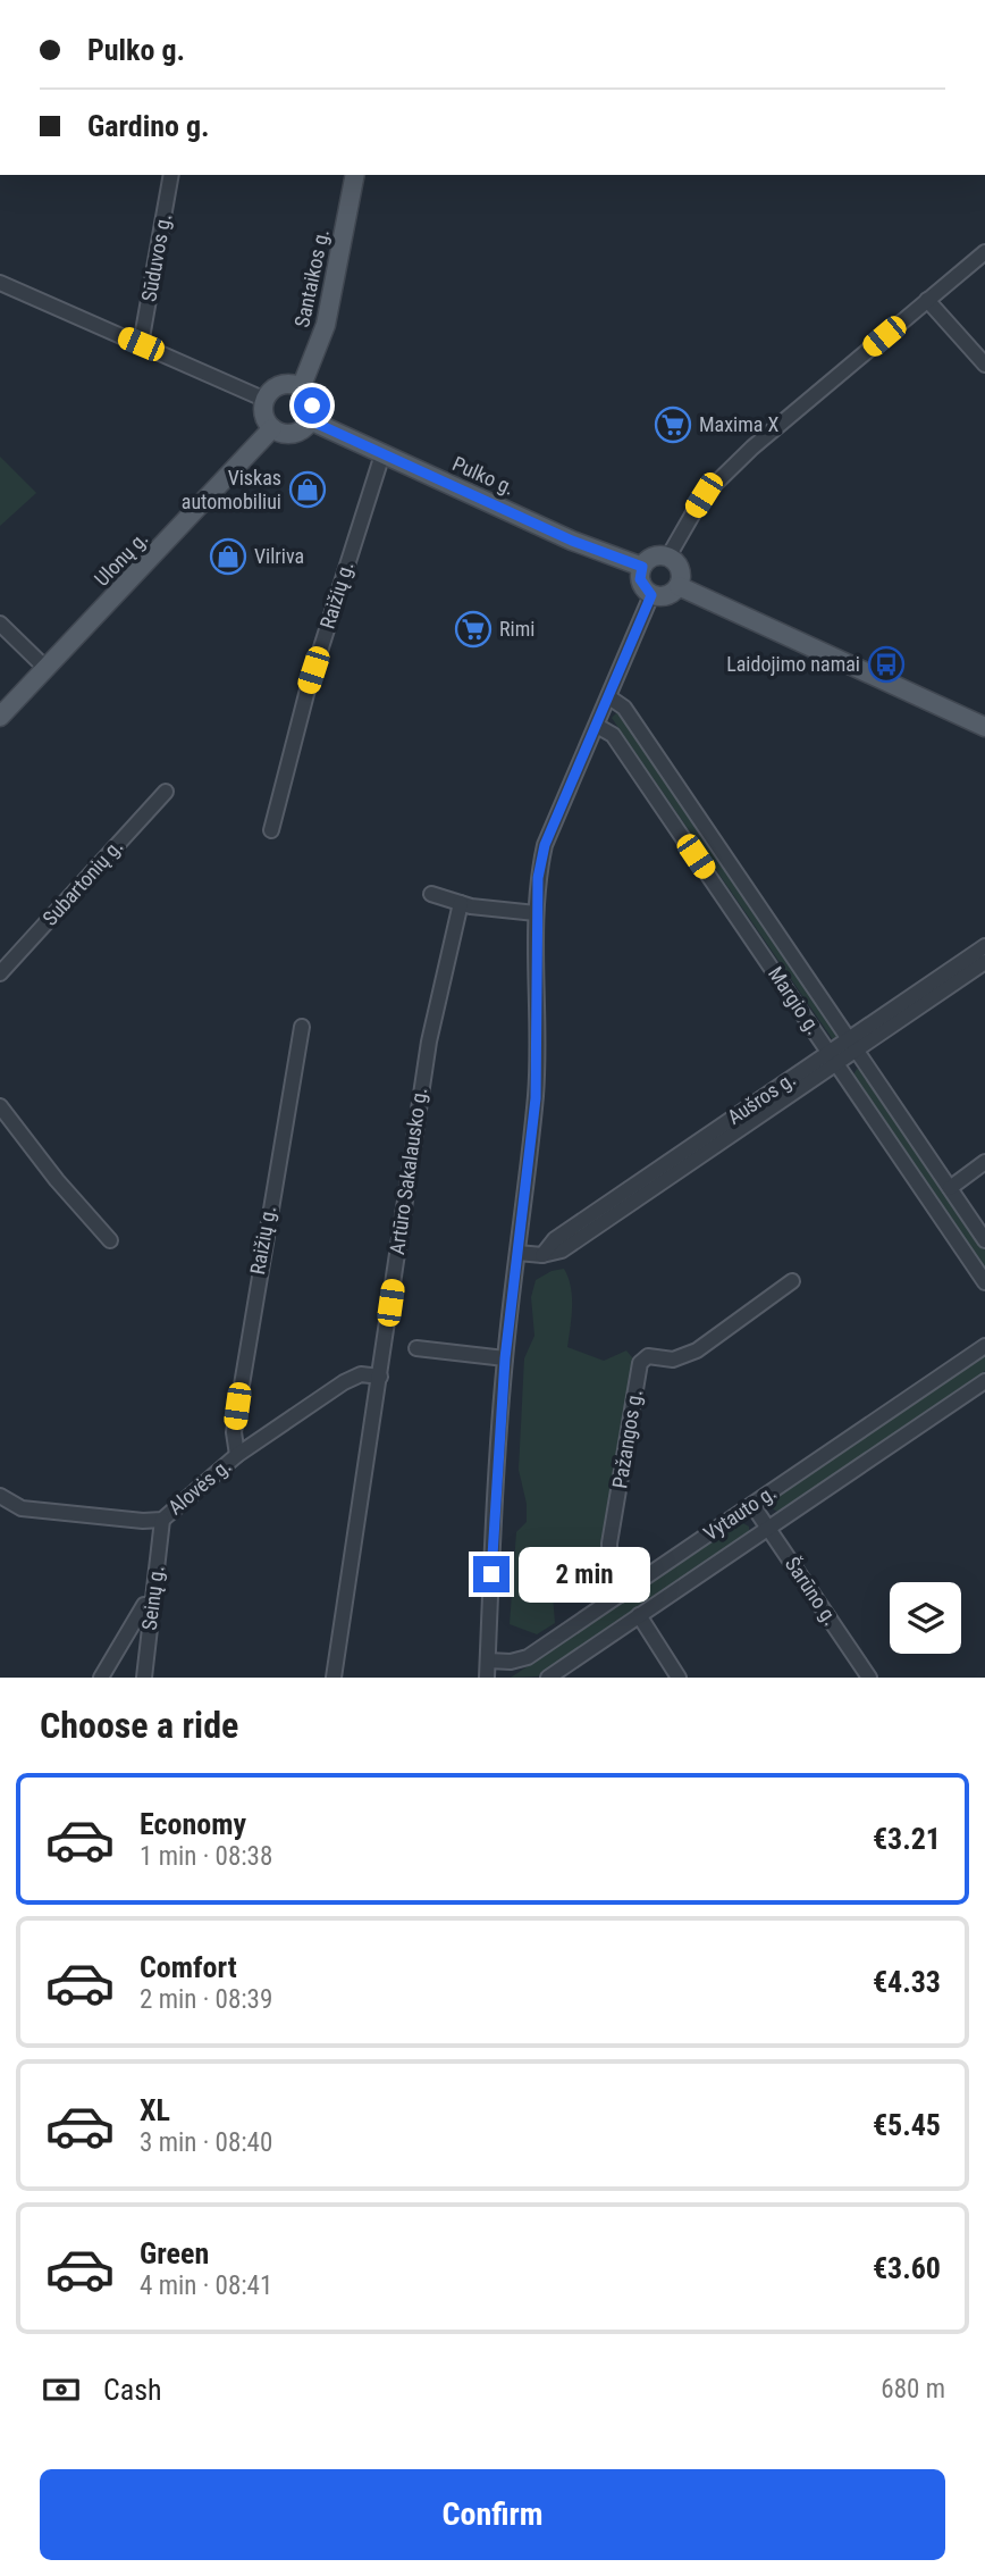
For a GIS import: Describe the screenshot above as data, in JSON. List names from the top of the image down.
{
  "streets": {
    "main road": ["Santaikos g.", "Pulko g.", "Ulonų g."],
    "street": [
      "Sūduvos g.",
      "Raižių g.",
      "Subartonių g.",
      "Margio g.",
      "Aušros g.",
      "Artūro Sakalausko g.",
      "Pažangos g.",
      "Alovės g.",
      "Vytauto g.",
      "Šarūno g.",
      "Seinų g."
    ]
  },
  "crossings": [
    ["Santaikos g.", "Pulko g."],
    ["Santaikos g.", "Ulonų g."],
    ["Pulko g.", "Ulonų g."],
    ["Pulko g.", "Raižių g."],
    ["Raižių g.", "Alovės g."],
    ["Margio g.", "Aušros g."],
    ["Artūro Sakalausko g.", "Alovės g."],
    ["Pažangos g.", "Vytauto g."],
    ["Alovės g.", "Seinų g."],
    ["Vytauto g.", "Šarūno g."]
  ],
  "places": {
    "supermarket": ["Maxima X", "Rimi"],
    "shop": ["Viskas automobiliui", "Vilriva"],
    "bus stop": ["Laidojimo namai"]
  },
  "page": {
    "banner": ["Pulko g.", "Gardino g."],
    "bubble": "2 min",
    "heading": "Choose a ride",
    "list": [
      {
        "name": "Economy",
        "note": "1 min · 08:38",
        "value": "€3.21"
      },
      {
        "name": "Comfort",
        "note": "2 min · 08:39",
        "value": "€4.33"
      },
      {
        "name": "XL",
        "note": "3 min · 08:40",
        "value": "€5.45"
      },
      {
        "name": "Green",
        "note": "4 min · 08:41",
        "value": "€3.60"
      }
    ],
    "pay": ["Cash", "680 m"],
    "buttons": "Confirm"
  }
}
